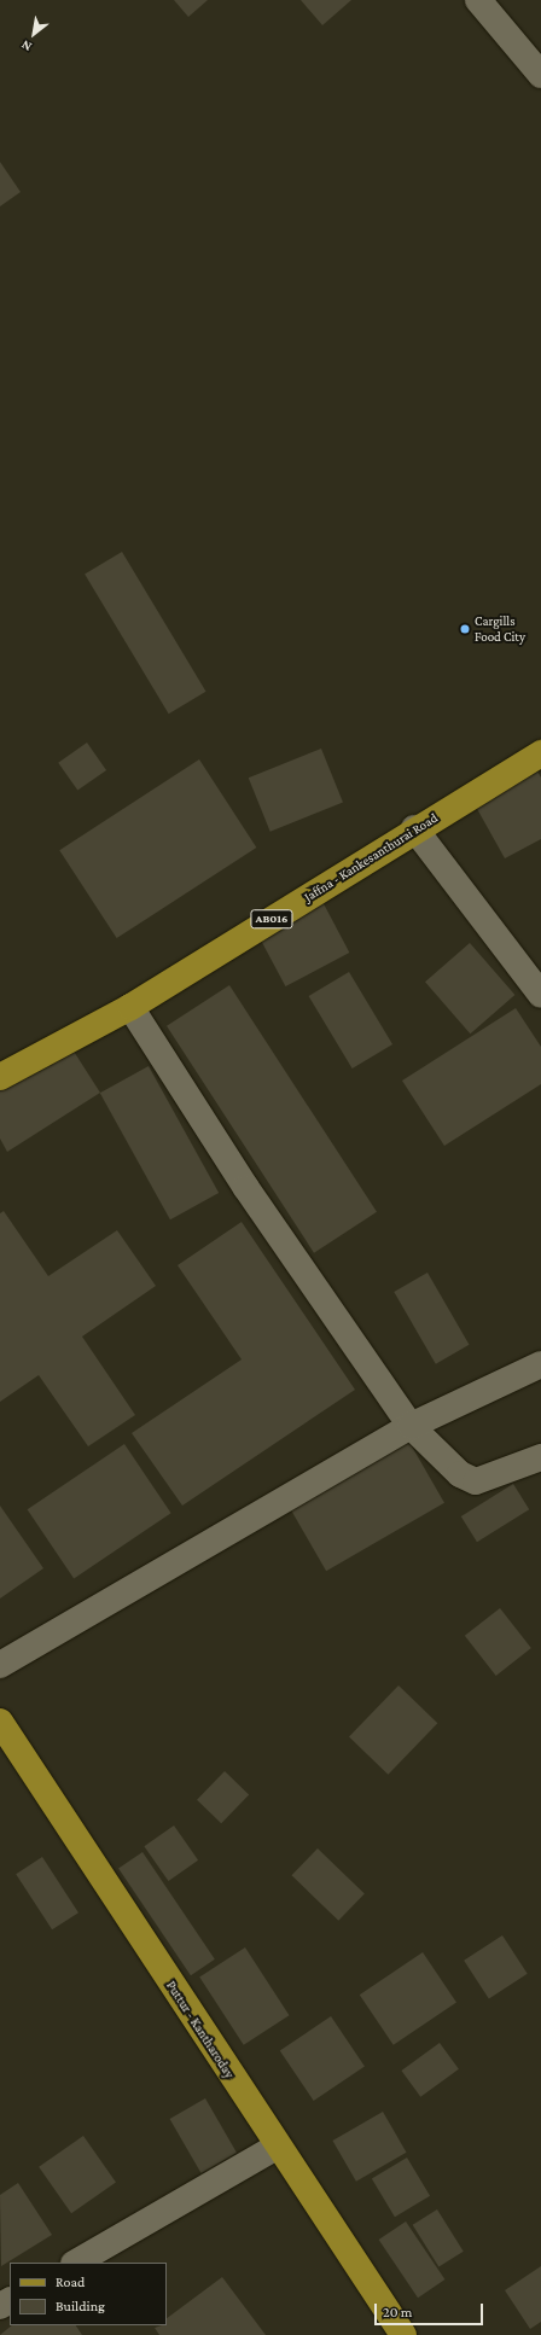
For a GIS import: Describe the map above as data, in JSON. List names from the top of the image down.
{
  "streets": {
    "main road": ["Jaffna - Kankesanthurai Road", "AB016", "Puttur - Kantharoday"]
  },
  "places": ["Cargills Food City"],
  "legend": ["Road", "Building"],
  "scale_bar": "20 m",
  "north": "bottom left"
}
